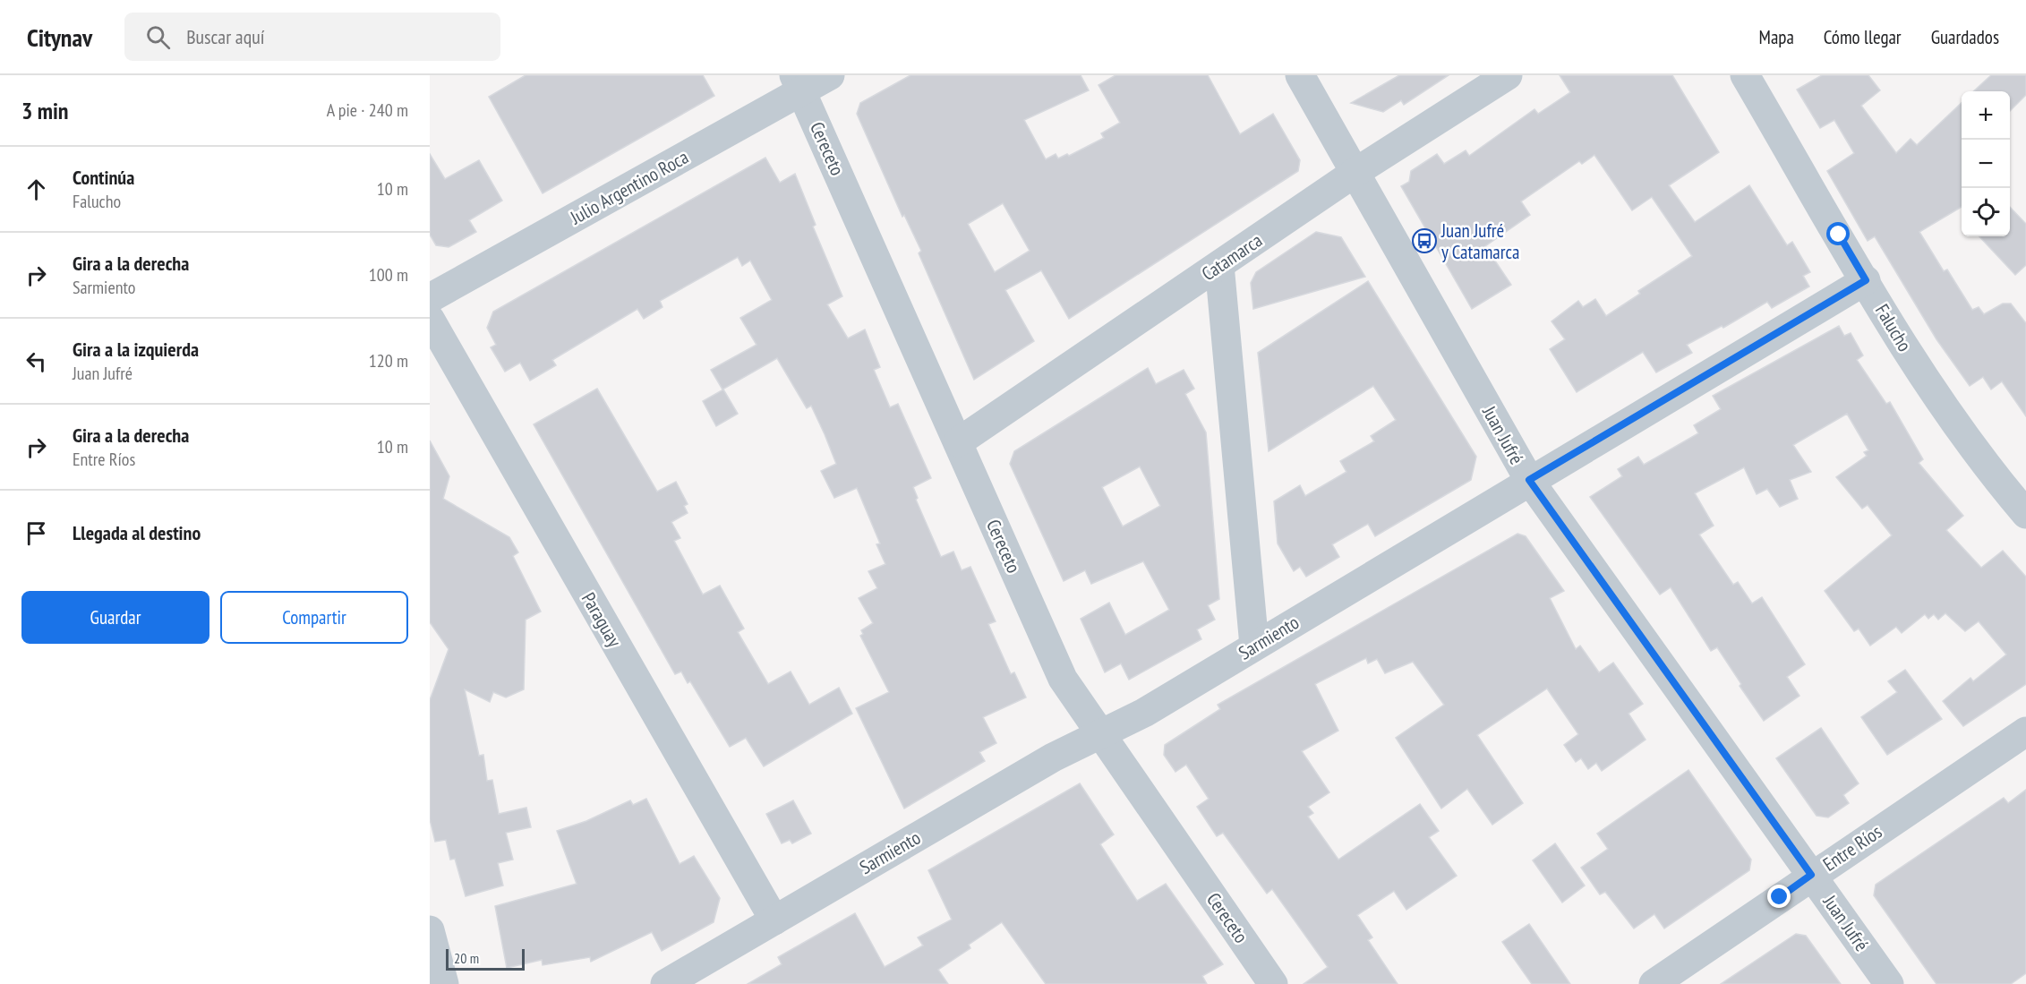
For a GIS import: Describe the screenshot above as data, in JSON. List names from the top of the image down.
{
  "streets": {
    "street": [
      "Cereceto",
      "Julio Argentino Roca",
      "Catamarca",
      "Falucho",
      "Juan Jufré",
      "Paraguay",
      "Sarmiento",
      "Entre Ríos"
    ]
  },
  "crossings": [
    ["Cereceto", "Julio Argentino Roca"],
    ["Cereceto", "Catamarca"],
    ["Cereceto", "Sarmiento"],
    ["Catamarca", "Juan Jufré"],
    ["Falucho", "Sarmiento"],
    ["Juan Jufré", "Sarmiento"],
    ["Juan Jufré", "Entre Ríos"],
    ["Paraguay", "Sarmiento"]
  ],
  "places": {
    "bus stop": ["Juan Jufré y Catamarca"]
  },
  "scale_bar": "20 m",
  "page": {
    "header": "Citynav",
    "search": "Buscar aquí",
    "nav": ["Mapa", "Cómo llegar", "Guardados"],
    "heading": ["3 min", "A pie · 240 m"],
    "map_buttons": ["+", "−"],
    "list": [
      ["Continúa", "Falucho", "10 m"],
      ["Gira a la derecha", "Sarmiento", "100 m"],
      ["Gira a la izquierda", "Juan Jufré", "120 m"],
      ["Gira a la derecha", "Entre Ríos", "10 m"],
      "Llegada al destino"
    ],
    "buttons": ["Guardar", "Compartir"],
    "scale": "20 m"
  }
}
